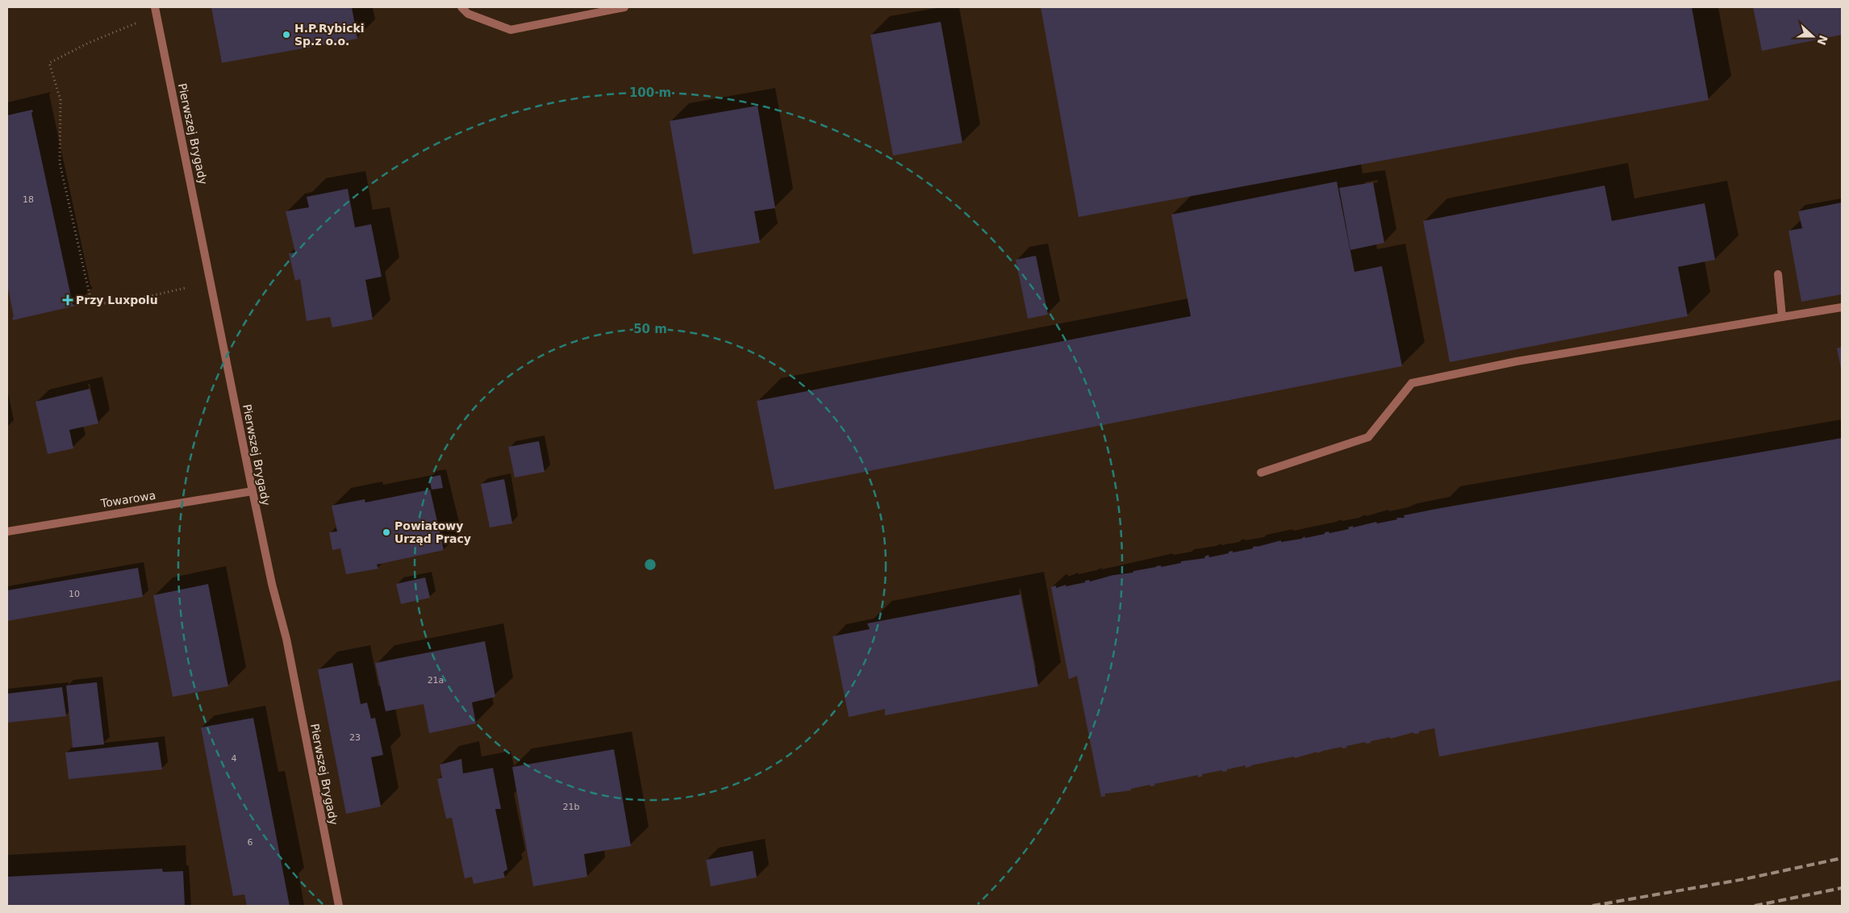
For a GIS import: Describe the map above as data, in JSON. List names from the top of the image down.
{
  "streets": {
    "street": ["Pierwszej Brygady", "Towarowa"]
  },
  "crossings": [
    ["Pierwszej Brygady", "Towarowa"]
  ],
  "places": {
    "other": ["H.P.Rybicki Sp.z o.o.", "Powiatowy Urząd Pracy"],
    "health": ["Przy Luxpolu"]
  },
  "house_numbers": [
    "18",
    "10",
    "21a",
    "23",
    "4",
    "21b",
    "6"
  ],
  "north": "right",
  "rings": ["100 m", "50 m"]
}
